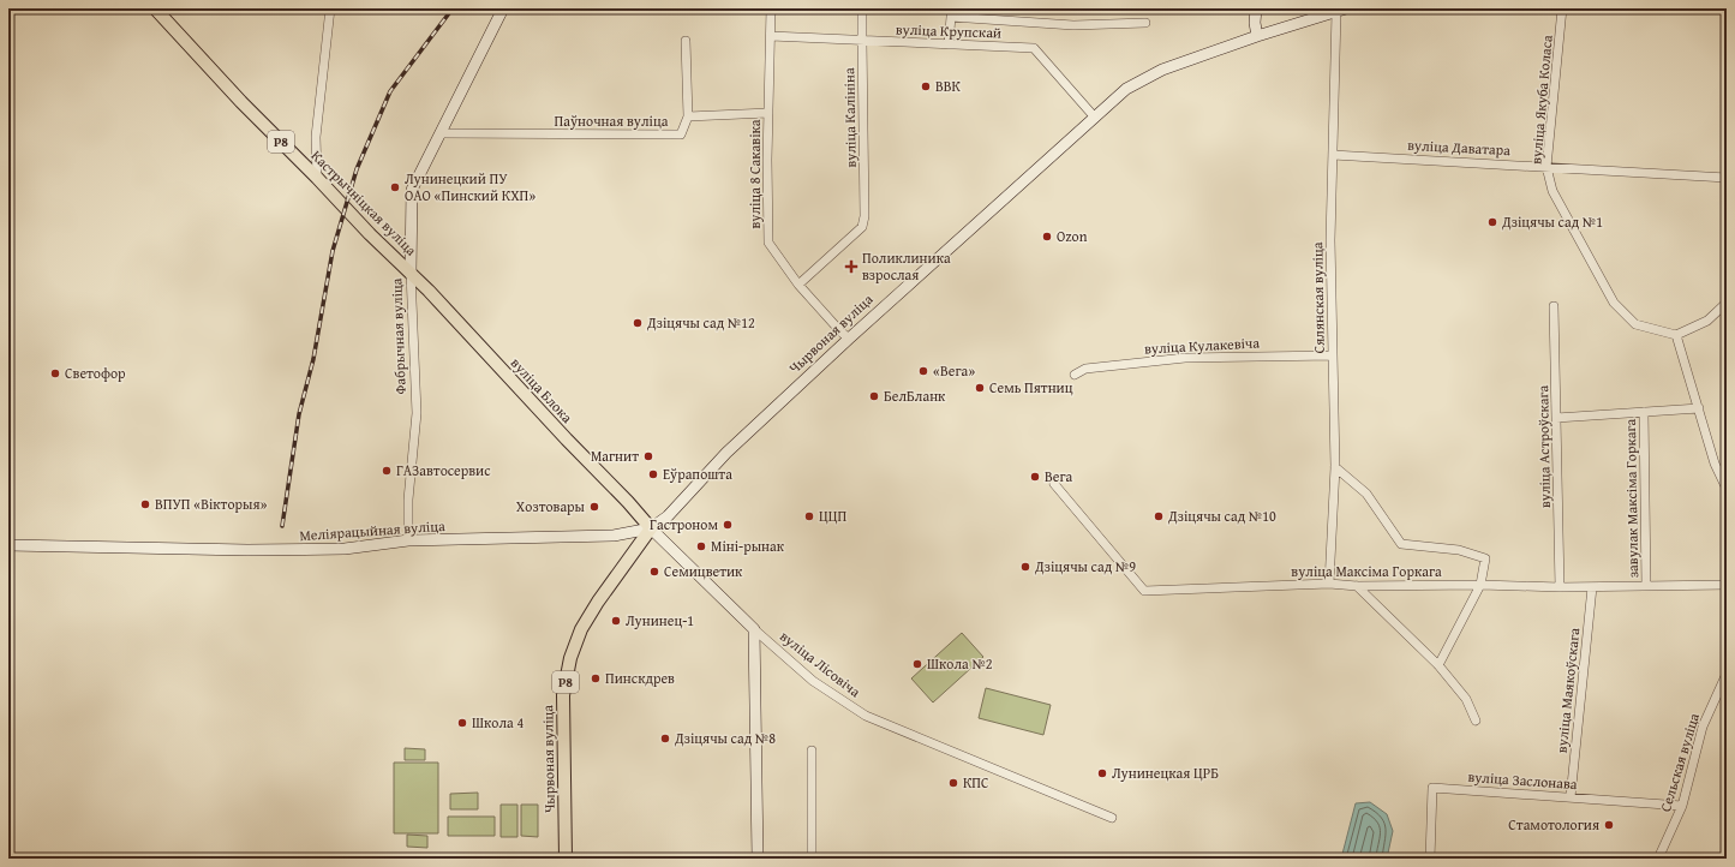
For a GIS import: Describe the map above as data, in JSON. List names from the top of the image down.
{
  "streets": {
    "main road": [
      "Р8",
      "Кастрычніцкая вуліца",
      "Чырвоная вуліца",
      "вуліца Блока"
    ],
    "street": [
      "вуліца Крупскай",
      "вуліца Якуба Коласа",
      "вуліца Калініна",
      "Паўночная вуліца",
      "вуліца Даватара",
      "вуліца 8 Сакавіка",
      "Сялянская вуліца",
      "Фабрычная вуліца",
      "вуліца Кулакевіча",
      "вуліца Астроўскага",
      "завулак Максіма Горкага",
      "Меліярацыйная вуліца",
      "вуліца Максіма Горкага",
      "вуліца Лісовіча",
      "вуліца Маякоўскага",
      "Сельская вуліца",
      "вуліца Заслонава"
    ]
  },
  "crossings": [
    ["вуліца Крупскай", "вуліца Калініна"],
    ["вуліца Крупскай", "вуліца 8 Сакавіка"],
    ["вуліца Крупскай", "Чырвоная вуліца"],
    ["вуліца Якуба Коласа", "вуліца Даватара"],
    ["вуліца Калініна", "вуліца 8 Сакавіка"],
    ["Паўночная вуліца", "вуліца 8 Сакавіка"],
    ["Паўночная вуліца", "Фабрычная вуліца"],
    ["вуліца Даватара", "Сялянская вуліца"],
    ["вуліца 8 Сакавіка", "Чырвоная вуліца"],
    ["Кастрычніцкая вуліца", "Фабрычная вуліца"],
    ["Кастрычніцкая вуліца", "вуліца Блока"],
    ["Сялянская вуліца", "Чырвоная вуліца"],
    ["Сялянская вуліца", "вуліца Кулакевіча"],
    ["Сялянская вуліца", "вуліца Максіма Горкага"],
    ["Чырвоная вуліца", "вуліца Блока"],
    ["Чырвоная вуліца", "Меліярацыйная вуліца"],
    ["Чырвоная вуліца", "вуліца Лісовіча"],
    ["Фабрычная вуліца", "вуліца Блока"],
    ["Фабрычная вуліца", "Меліярацыйная вуліца"],
    ["вуліца Блока", "Меліярацыйная вуліца"],
    ["вуліца Блока", "вуліца Лісовіча"],
    ["вуліца Астроўскага", "вуліца Максіма Горкага"],
    ["завулак Максіма Горкага", "вуліца Максіма Горкага"],
    ["Меліярацыйная вуліца", "вуліца Лісовіча"],
    ["вуліца Максіма Горкага", "вуліца Маякоўскага"],
    ["вуліца Маякоўскага", "вуліца Заслонава"],
    ["Сельская вуліца", "вуліца Заслонава"]
  ],
  "places": {
    "other": [
      "ВВК",
      "Лунинецкий ПУ ОАО «Пинский КХП»",
      "Дзіцячы сад №1",
      "Ozon",
      "Дзіцячы сад №12",
      "«Вега»",
      "Светофор",
      "Семь Пятниц",
      "БелБланк",
      "Магнит",
      "ГАЗавтосервис",
      "Еўрапошта",
      "Вега",
      "ВПУП «Вікторыя»",
      "Хозтовары",
      "ЦЦП",
      "Дзіцячы сад №10",
      "Гастроном",
      "Міні-рынак",
      "Дзіцячы сад №9",
      "Семицветик",
      "Лунинец-1",
      "Школа №2",
      "Пинскдрев",
      "Школа 4",
      "Дзіцячы сад №8",
      "Лунинецкая ЦРБ",
      "КПС",
      "Стамотология"
    ],
    "health": ["Поликлиника взрослая"]
  }
}
